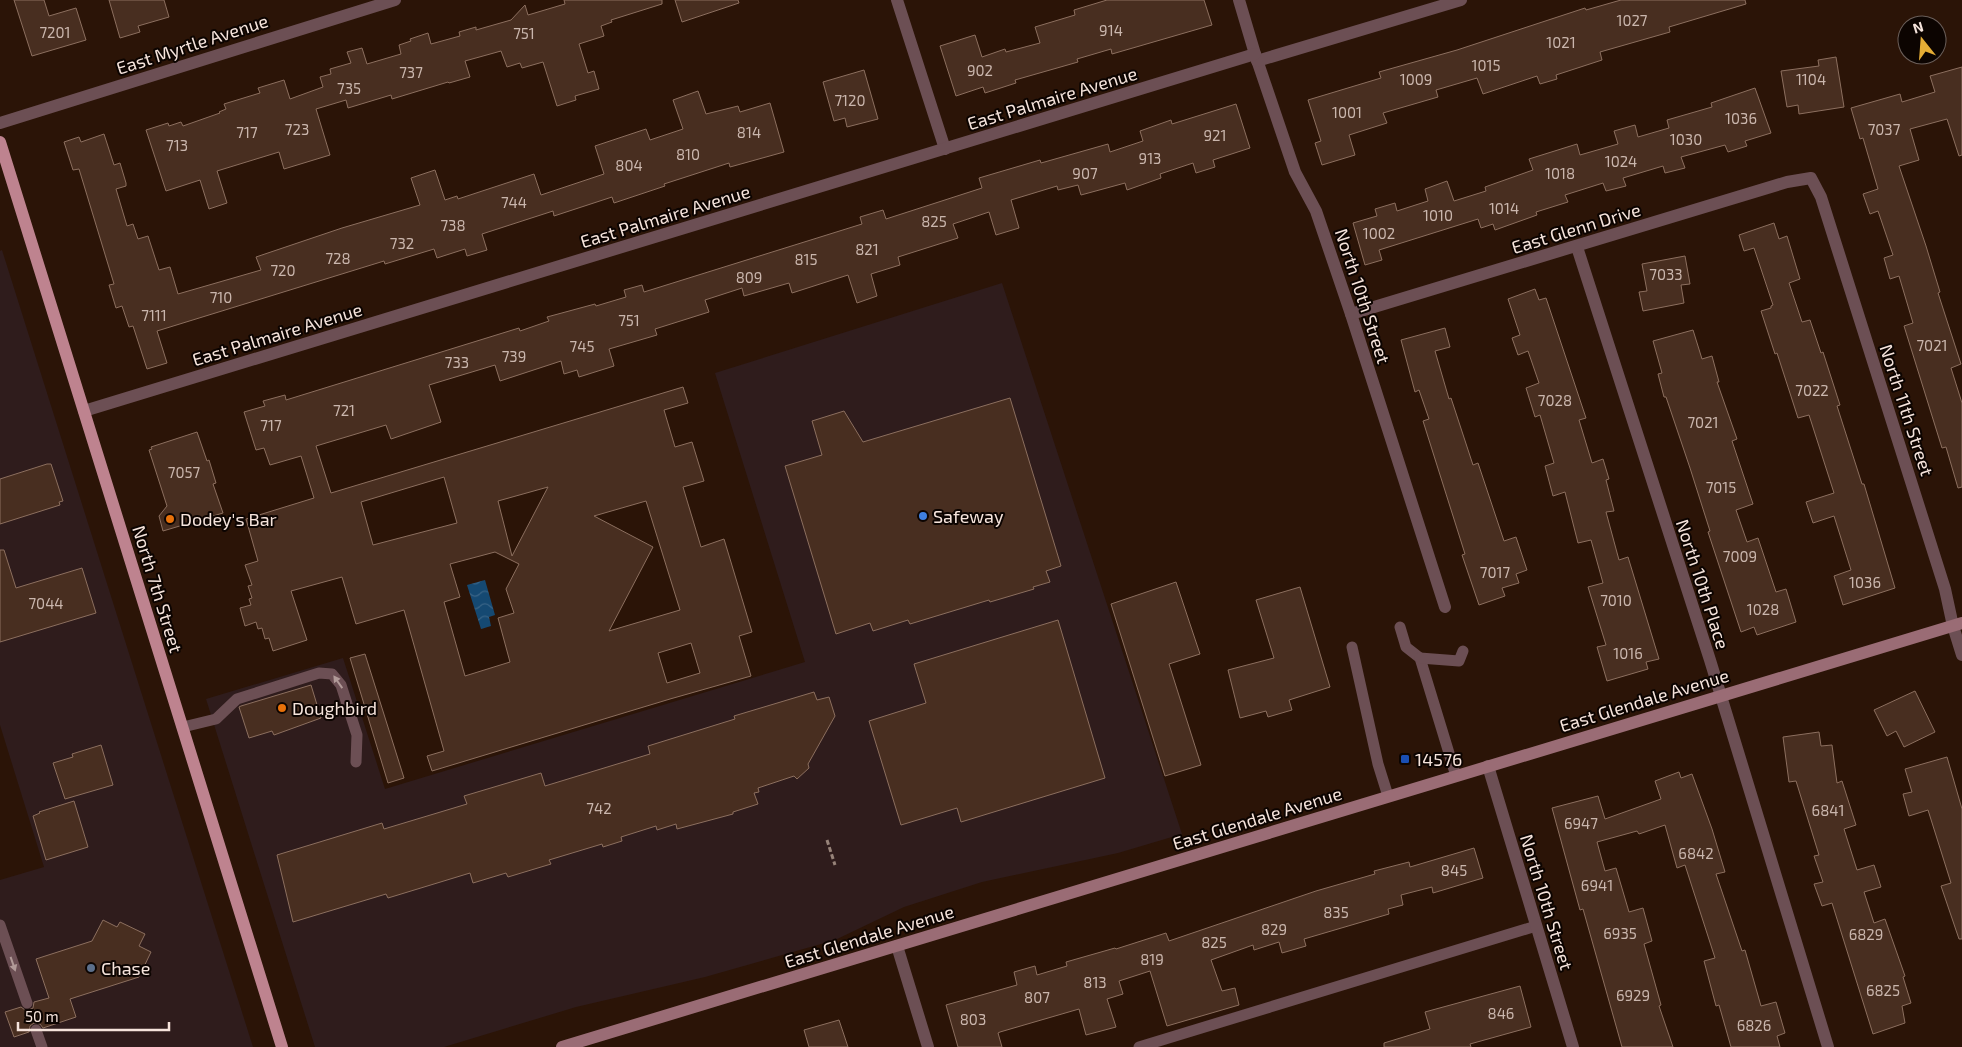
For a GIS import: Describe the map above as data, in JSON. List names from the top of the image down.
{
  "streets": {
    "main road": ["North 7th Street", "East Glendale Avenue"],
    "street": [
      "East Myrtle Avenue",
      "East Palmaire Avenue",
      "East Glenn Drive",
      "North 10th Street",
      "North 11th Street",
      "North 10th Place"
    ]
  },
  "crossings": [
    ["East Palmaire Avenue", "North 10th Street"],
    ["East Palmaire Avenue", "North 7th Street"],
    ["East Glenn Drive", "North 10th Street"],
    ["East Glenn Drive", "North 11th Street"],
    ["East Glenn Drive", "North 10th Place"],
    ["North 10th Street", "East Glendale Avenue"],
    ["North 11th Street", "East Glendale Avenue"],
    ["North 10th Place", "East Glendale Avenue"]
  ],
  "places": {
    "other": [
      "Safeway",
      "Dodey's Bar",
      "Doughbird",
      "Chase"
    ],
    "transit": ["14576"]
  },
  "house_numbers": [
    "1027",
    "914",
    "7201",
    "751",
    "1021",
    "1015",
    "902",
    "737",
    "1009",
    "1104",
    "735",
    "7120",
    "1001",
    "1036",
    "723",
    "7037",
    "717",
    "814",
    "921",
    "1030",
    "713",
    "810",
    "913",
    "1024",
    "804",
    "907",
    "1018",
    "744",
    "1014",
    "1010",
    "825",
    "738",
    "1002",
    "732",
    "821",
    "728",
    "815",
    "720",
    "7033",
    "809",
    "710",
    "7111",
    "751",
    "7021",
    "745",
    "739",
    "733",
    "7022",
    "7028",
    "721",
    "7021",
    "717",
    "7057",
    "7015",
    "7009",
    "7017",
    "1036",
    "7010",
    "7044",
    "1028",
    "1016",
    "742",
    "6841",
    "6947",
    "6842",
    "845",
    "6941",
    "835",
    "829",
    "6935",
    "6829",
    "825",
    "819",
    "813",
    "6825",
    "6929",
    "807",
    "846",
    "803",
    "6826"
  ],
  "scale_bar": "50 m",
  "north": "top"
}
